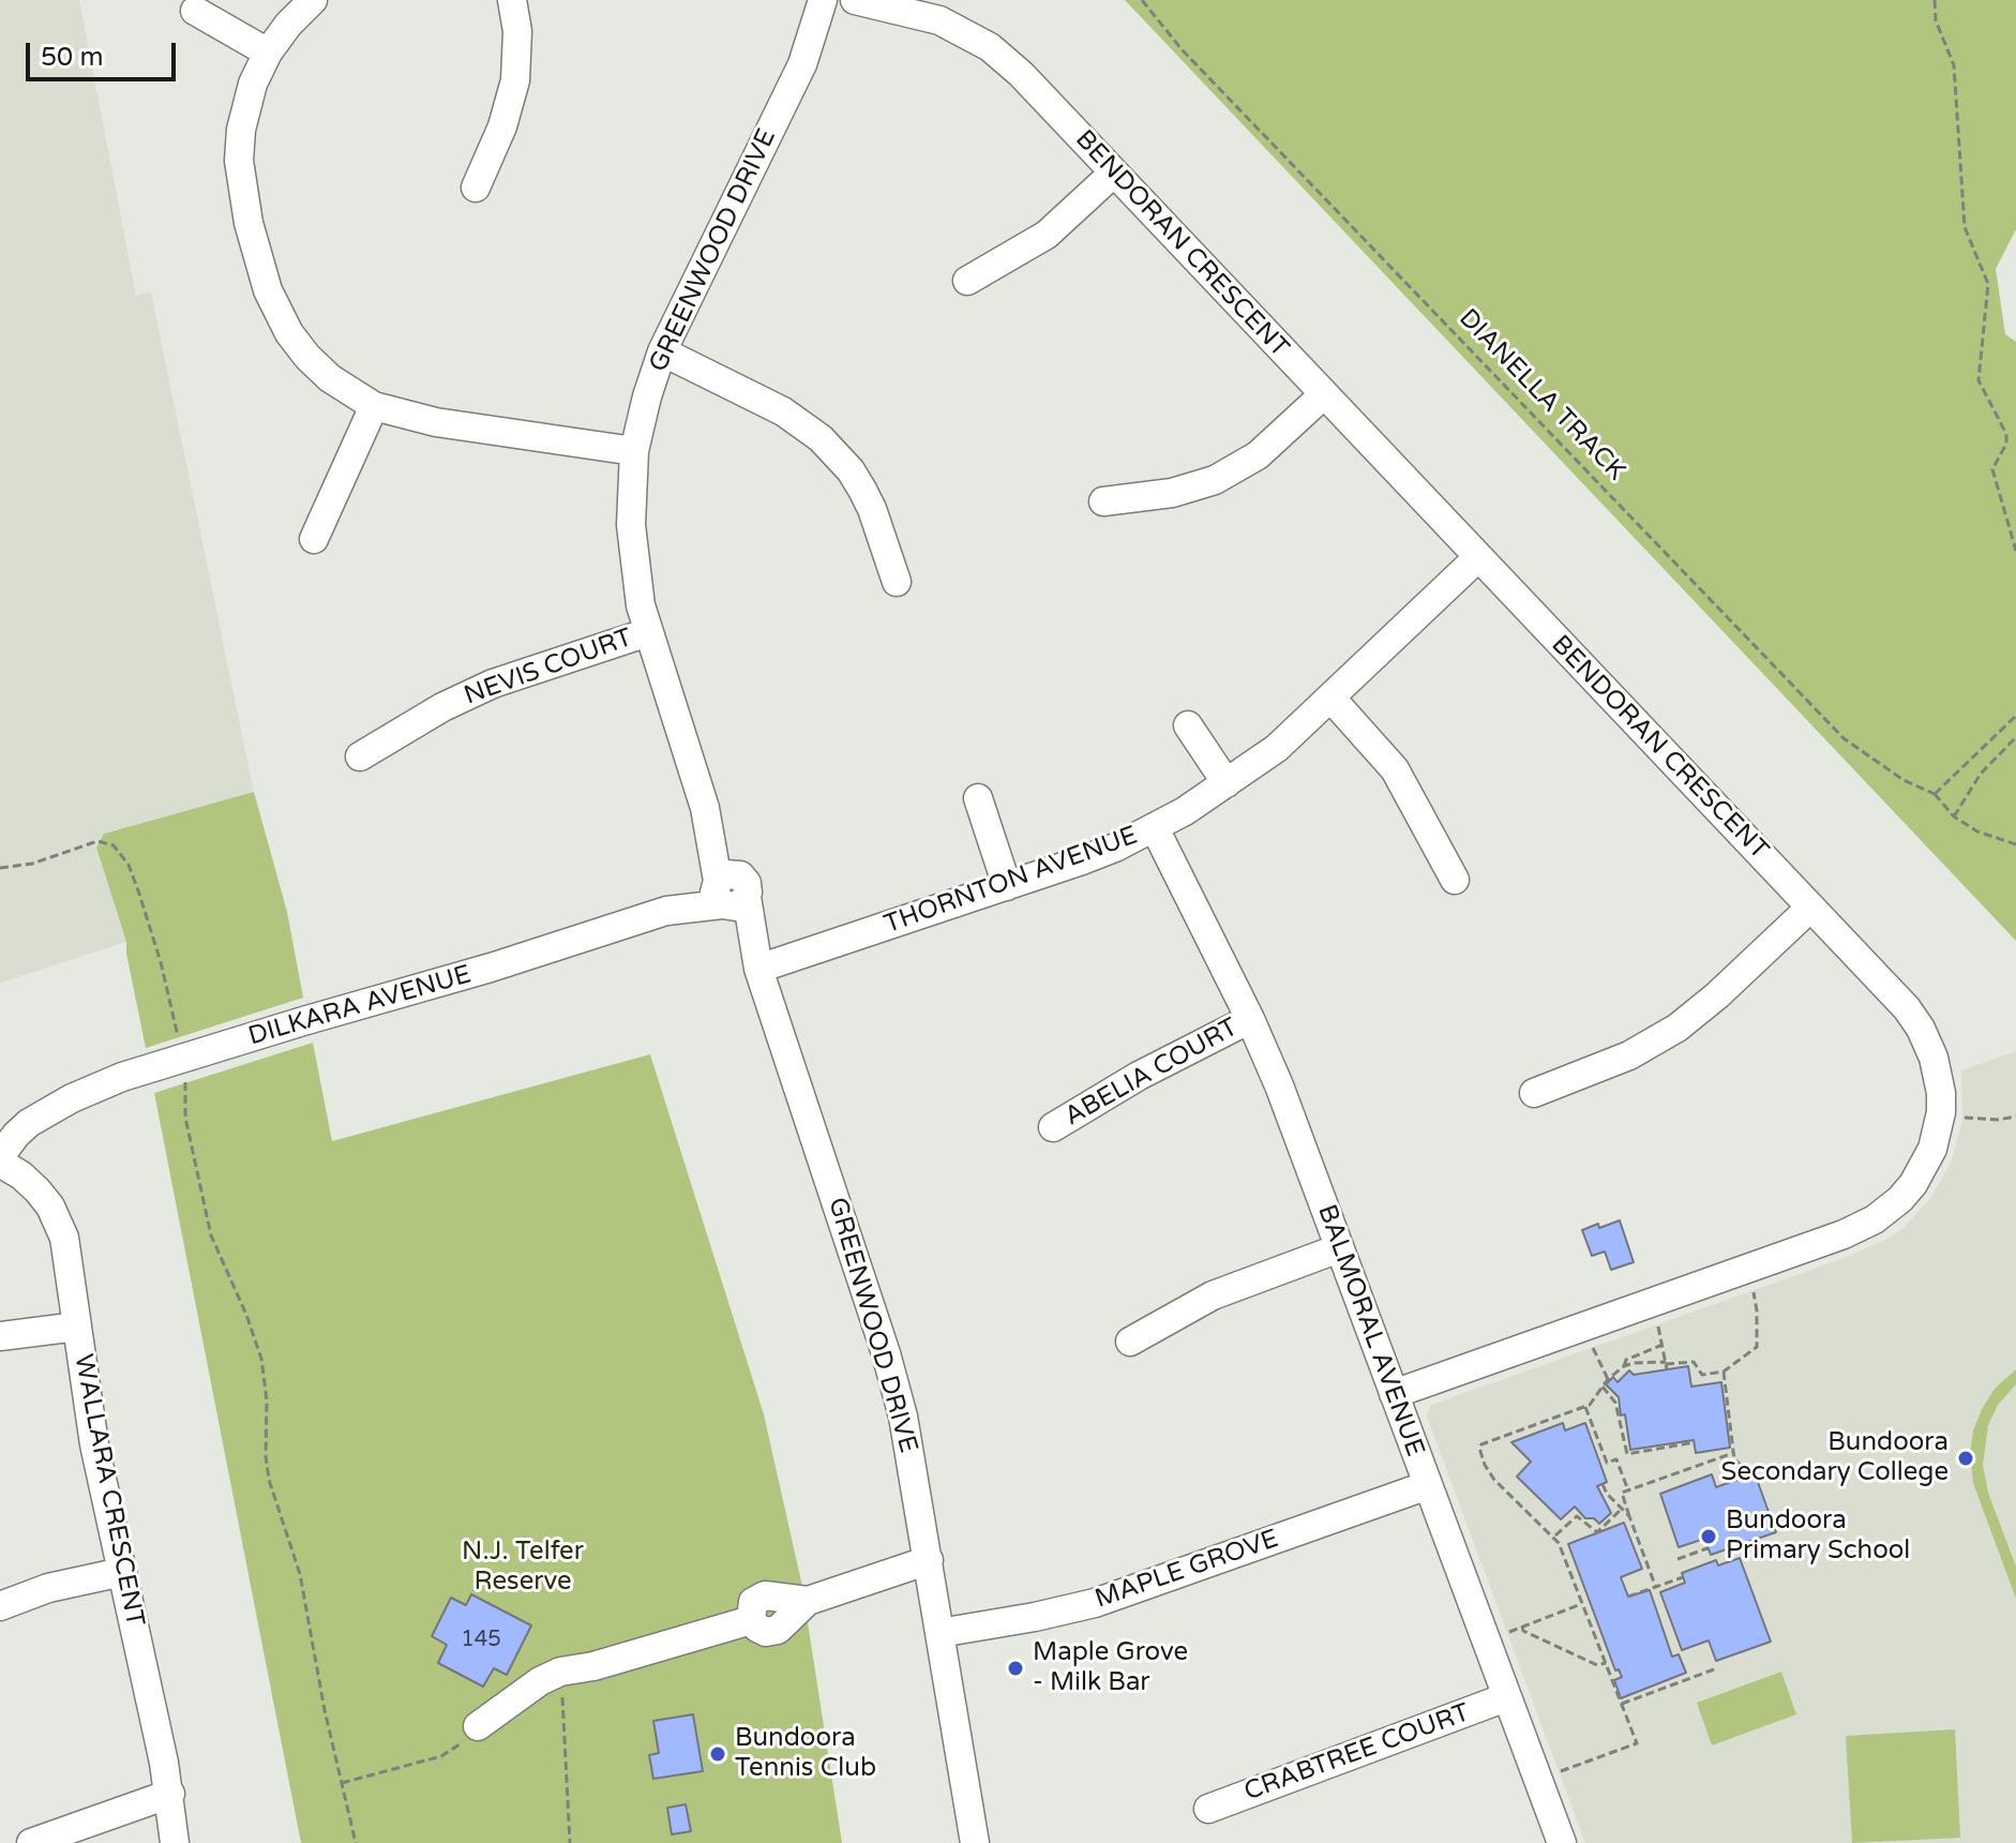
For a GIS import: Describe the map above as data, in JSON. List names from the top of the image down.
{
  "streets": {
    "street": [
      "BENDORAN CRESCENT",
      "GREENWOOD DRIVE",
      "NEVIS COURT",
      "THORNTON AVENUE",
      "DILKARA AVENUE",
      "ABELIA COURT",
      "BALMORAL AVENUE",
      "WALLARA CRESCENT",
      "MAPLE GROVE",
      "CRABTREE COURT"
    ],
    "path": ["DIANELLA TRACK"]
  },
  "crossings": [
    ["BENDORAN CRESCENT", "THORNTON AVENUE"],
    ["BENDORAN CRESCENT", "BALMORAL AVENUE"],
    ["GREENWOOD DRIVE", "NEVIS COURT"],
    ["GREENWOOD DRIVE", "THORNTON AVENUE"],
    ["GREENWOOD DRIVE", "DILKARA AVENUE"],
    ["GREENWOOD DRIVE", "MAPLE GROVE"],
    ["THORNTON AVENUE", "BALMORAL AVENUE"],
    ["DILKARA AVENUE", "WALLARA CRESCENT"],
    ["ABELIA COURT", "BALMORAL AVENUE"],
    ["BALMORAL AVENUE", "MAPLE GROVE"],
    ["BALMORAL AVENUE", "CRABTREE COURT"]
  ],
  "parks": ["N.J. Telfer Reserve"],
  "places": [
    "Bundoora Secondary College",
    "Bundoora Primary School",
    "Maple Grove - Milk Bar",
    "Bundoora Tennis Club"
  ],
  "house_numbers": ["145"],
  "scale_bar": "50 m"
}
